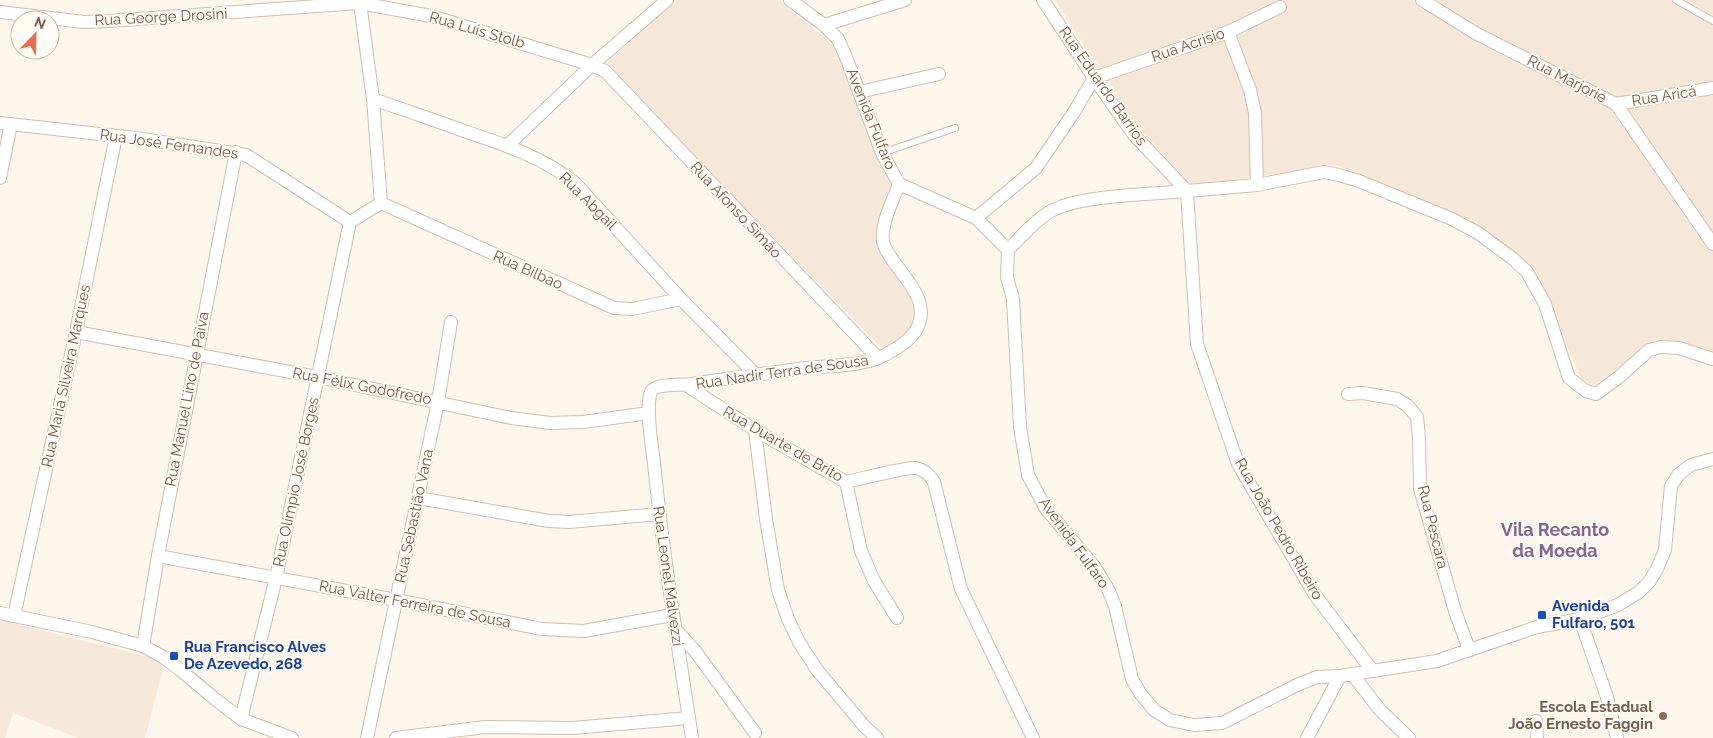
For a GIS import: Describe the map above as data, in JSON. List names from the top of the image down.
{
  "streets": {
    "street": [
      "Rua George Drosini",
      "Rua Luis Stolb",
      "Rua Acrisio",
      "Rua Marjorie",
      "Rua Eduardo Barrios",
      "Rua Aricá",
      "Avenida Fulfaro",
      "Rua José Fernandes",
      "Rua Abgail",
      "Rua Afonso Simão",
      "Rua Bilbao",
      "Rua Nadir Terra de Sousa",
      "Rua Maria Silveira Marques",
      "Rua Félix Godofredo",
      "Rua Manuel Lino de Paiva",
      "Rua Duarte de Brito",
      "Rua Olímpio José Borges",
      "Rua Sebastião Vana",
      "Rua Pescara",
      "Rua João Pedro Ribeiro",
      "Rua Leonel Malvezzi",
      "Rua Valter Ferreira de Sousa"
    ]
  },
  "crossings": [
    ["Rua George Drosini", "Rua Luis Stolb"],
    ["Rua Luis Stolb", "Rua Afonso Simão"],
    ["Rua Acrisio", "Rua Eduardo Barrios"],
    ["Rua Marjorie", "Rua Aricá"],
    ["Rua Eduardo Barrios", "Rua João Pedro Ribeiro"],
    ["Avenida Fulfaro", "Rua Nadir Terra de Sousa"],
    ["Avenida Fulfaro", "Rua Pescara"],
    ["Avenida Fulfaro", "Rua João Pedro Ribeiro"],
    ["Rua José Fernandes", "Rua Maria Silveira Marques"],
    ["Rua José Fernandes", "Rua Manuel Lino de Paiva"],
    ["Rua José Fernandes", "Rua Olímpio José Borges"],
    ["Rua Abgail", "Rua Bilbao"],
    ["Rua Abgail", "Rua Nadir Terra de Sousa"],
    ["Rua Afonso Simão", "Rua Nadir Terra de Sousa"],
    ["Rua Nadir Terra de Sousa", "Rua Félix Godofredo"],
    ["Rua Nadir Terra de Sousa", "Rua Duarte de Brito"],
    ["Rua Nadir Terra de Sousa", "Rua Leonel Malvezzi"],
    ["Rua Maria Silveira Marques", "Rua Félix Godofredo"],
    ["Rua Félix Godofredo", "Rua Manuel Lino de Paiva"],
    ["Rua Félix Godofredo", "Rua Olímpio José Borges"],
    ["Rua Félix Godofredo", "Rua Sebastião Vana"],
    ["Rua Félix Godofredo", "Rua Leonel Malvezzi"],
    ["Rua Manuel Lino de Paiva", "Rua Valter Ferreira de Sousa"],
    ["Rua Olímpio José Borges", "Rua Valter Ferreira de Sousa"],
    ["Rua Sebastião Vana", "Rua Valter Ferreira de Sousa"],
    ["Rua Leonel Malvezzi", "Rua Valter Ferreira de Sousa"]
  ],
  "districts": ["Vila Recanto da Moeda"],
  "places": {
    "transit": ["Avenida Fulfaro, 501", "Rua Francisco Alves De Azevedo, 268"],
    "other": ["Escola Estadual João Ernesto Faggin"]
  },
  "north": "top right"
}
